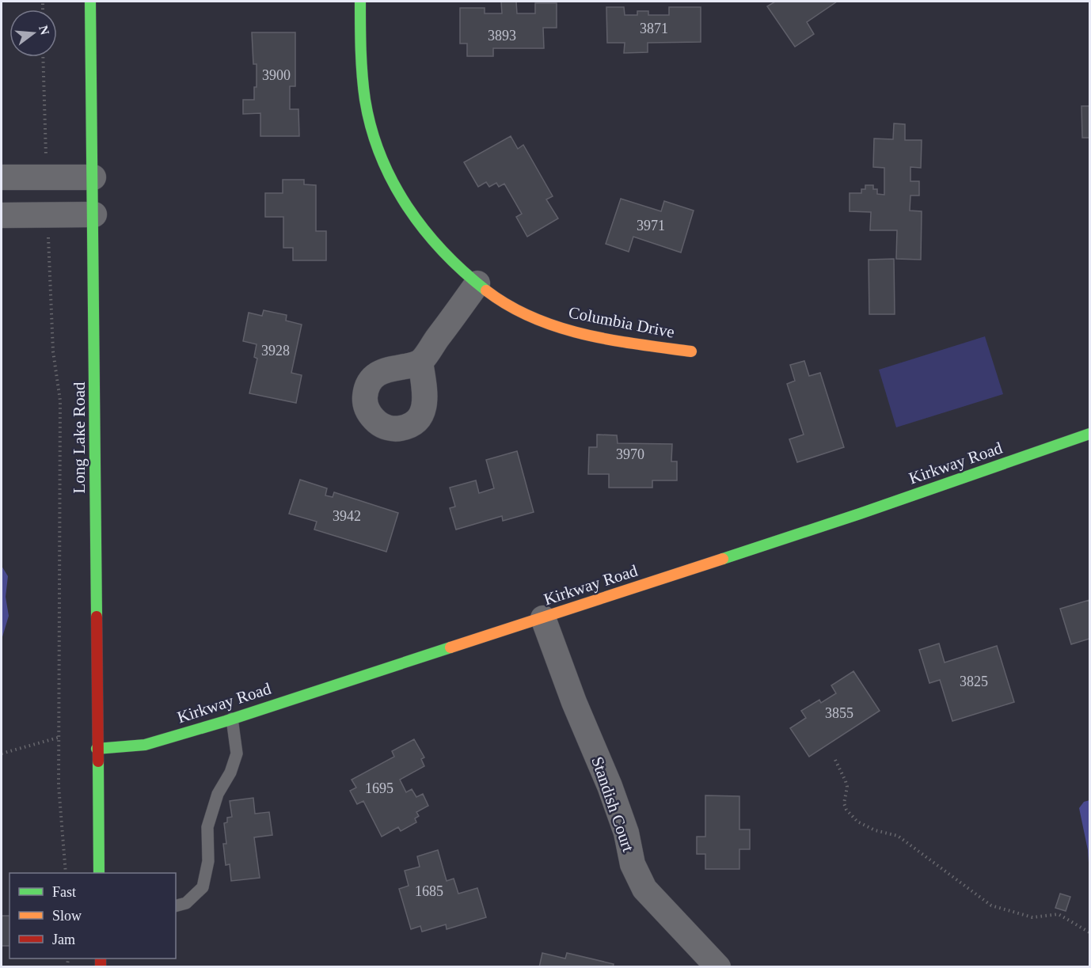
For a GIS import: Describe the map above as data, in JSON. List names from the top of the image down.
{
  "streets": {
    "street": [
      "Columbia Drive",
      "Long Lake Road",
      "Kirkway Road",
      "Standish Court"
    ]
  },
  "crossings": [
    ["Long Lake Road", "Kirkway Road"],
    ["Kirkway Road", "Standish Court"]
  ],
  "house_numbers": [
    "3871",
    "3893",
    "3900",
    "3971",
    "3928",
    "3970",
    "3942",
    "3825",
    "3855",
    "1695",
    "1685"
  ],
  "legend": ["Fast", "Slow", "Jam"],
  "north": "right"
}
